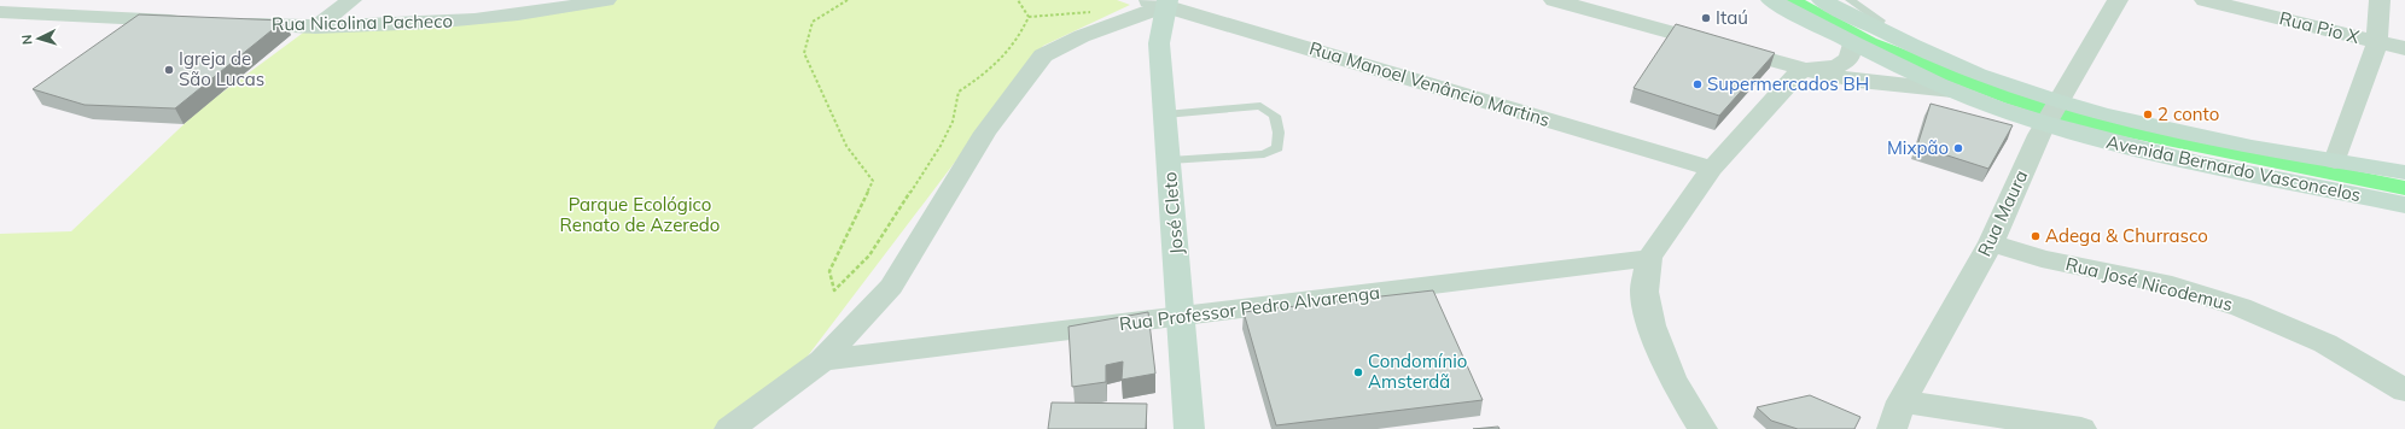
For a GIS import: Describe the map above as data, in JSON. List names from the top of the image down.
{
  "streets": {
    "main road": ["Avenida Bernardo Vasconcelos", "José Cleto"],
    "street": [
      "Rua Nicolina Pacheco",
      "Rua Pio X",
      "Rua Manoel Venâncio Martins",
      "Rua Maura",
      "Rua José Nicodemus",
      "Rua Professor Pedro Alvarenga"
    ]
  },
  "crossings": [
    ["Rua Manoel Venâncio Martins", "José Cleto"],
    ["Avenida Bernardo Vasconcelos", "Rua Maura"],
    ["José Cleto", "Rua Professor Pedro Alvarenga"],
    ["Rua Maura", "Rua José Nicodemus"]
  ],
  "parks": ["Parque Ecológico Renato de Azeredo"],
  "places": [
    "Itaú",
    "Igreja de São Lucas",
    "Supermercados BH",
    "2 conto",
    "Mixpão",
    "Adega & Churrasco",
    "Condomínio Amsterdã"
  ],
  "north": "left"
}
